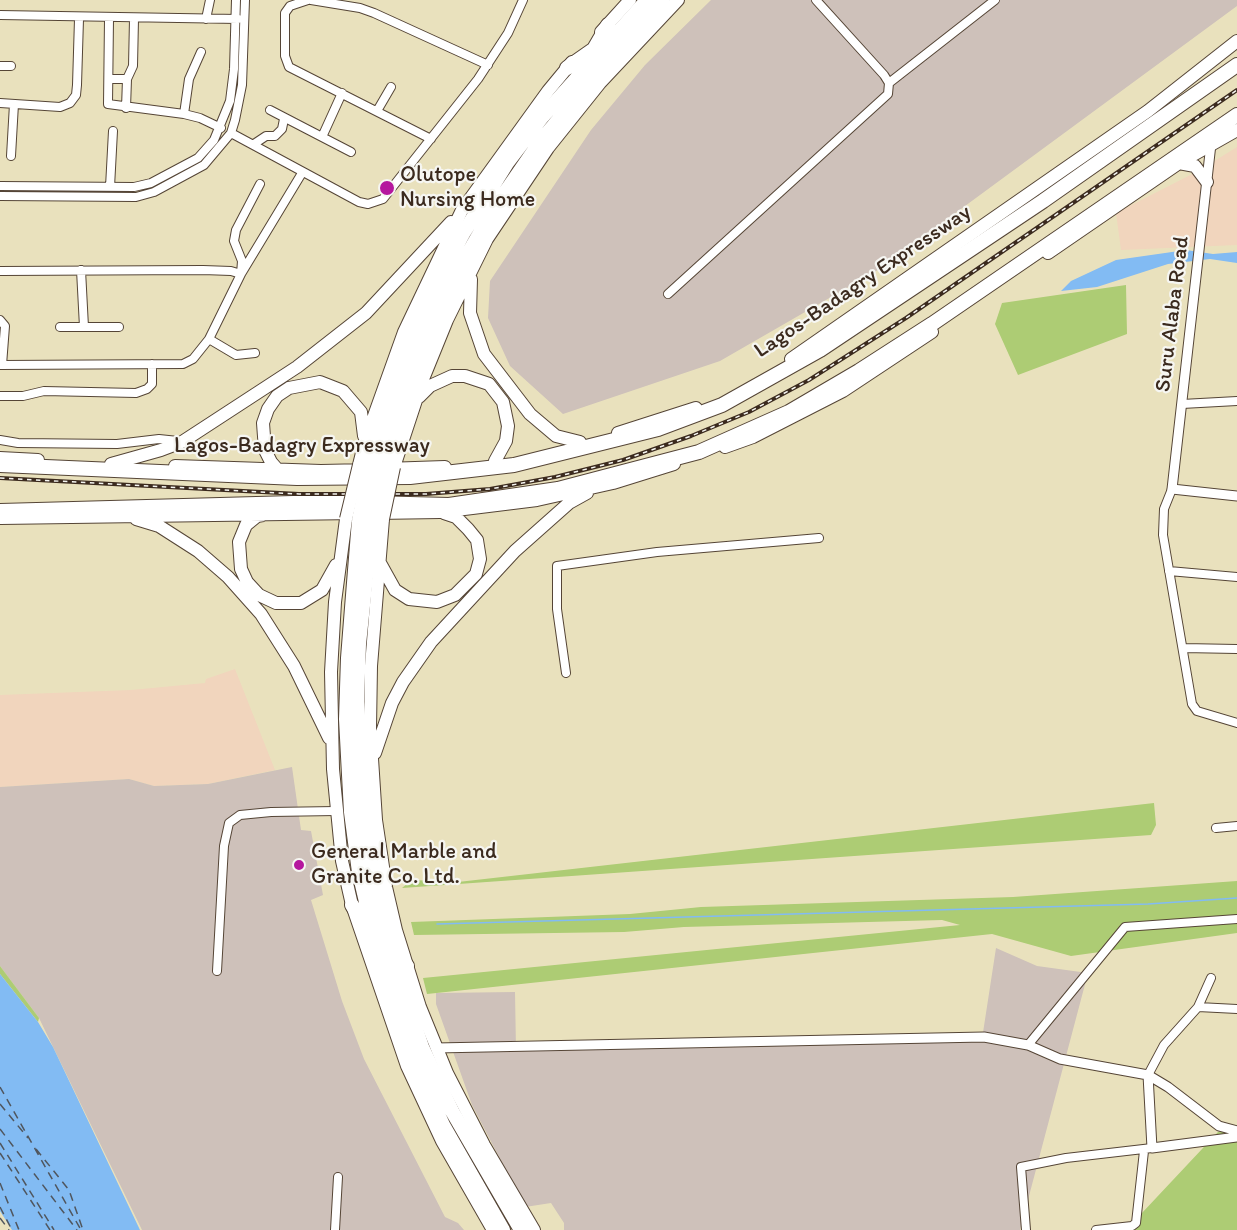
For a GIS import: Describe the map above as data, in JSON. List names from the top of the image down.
{
  "streets": {
    "highway": ["Lagos-Badagry Expressway"],
    "street": ["Suru Alaba Road"]
  },
  "places": ["Olutope Nursing Home", "General Marble and Granite Co. Ltd."]
}
